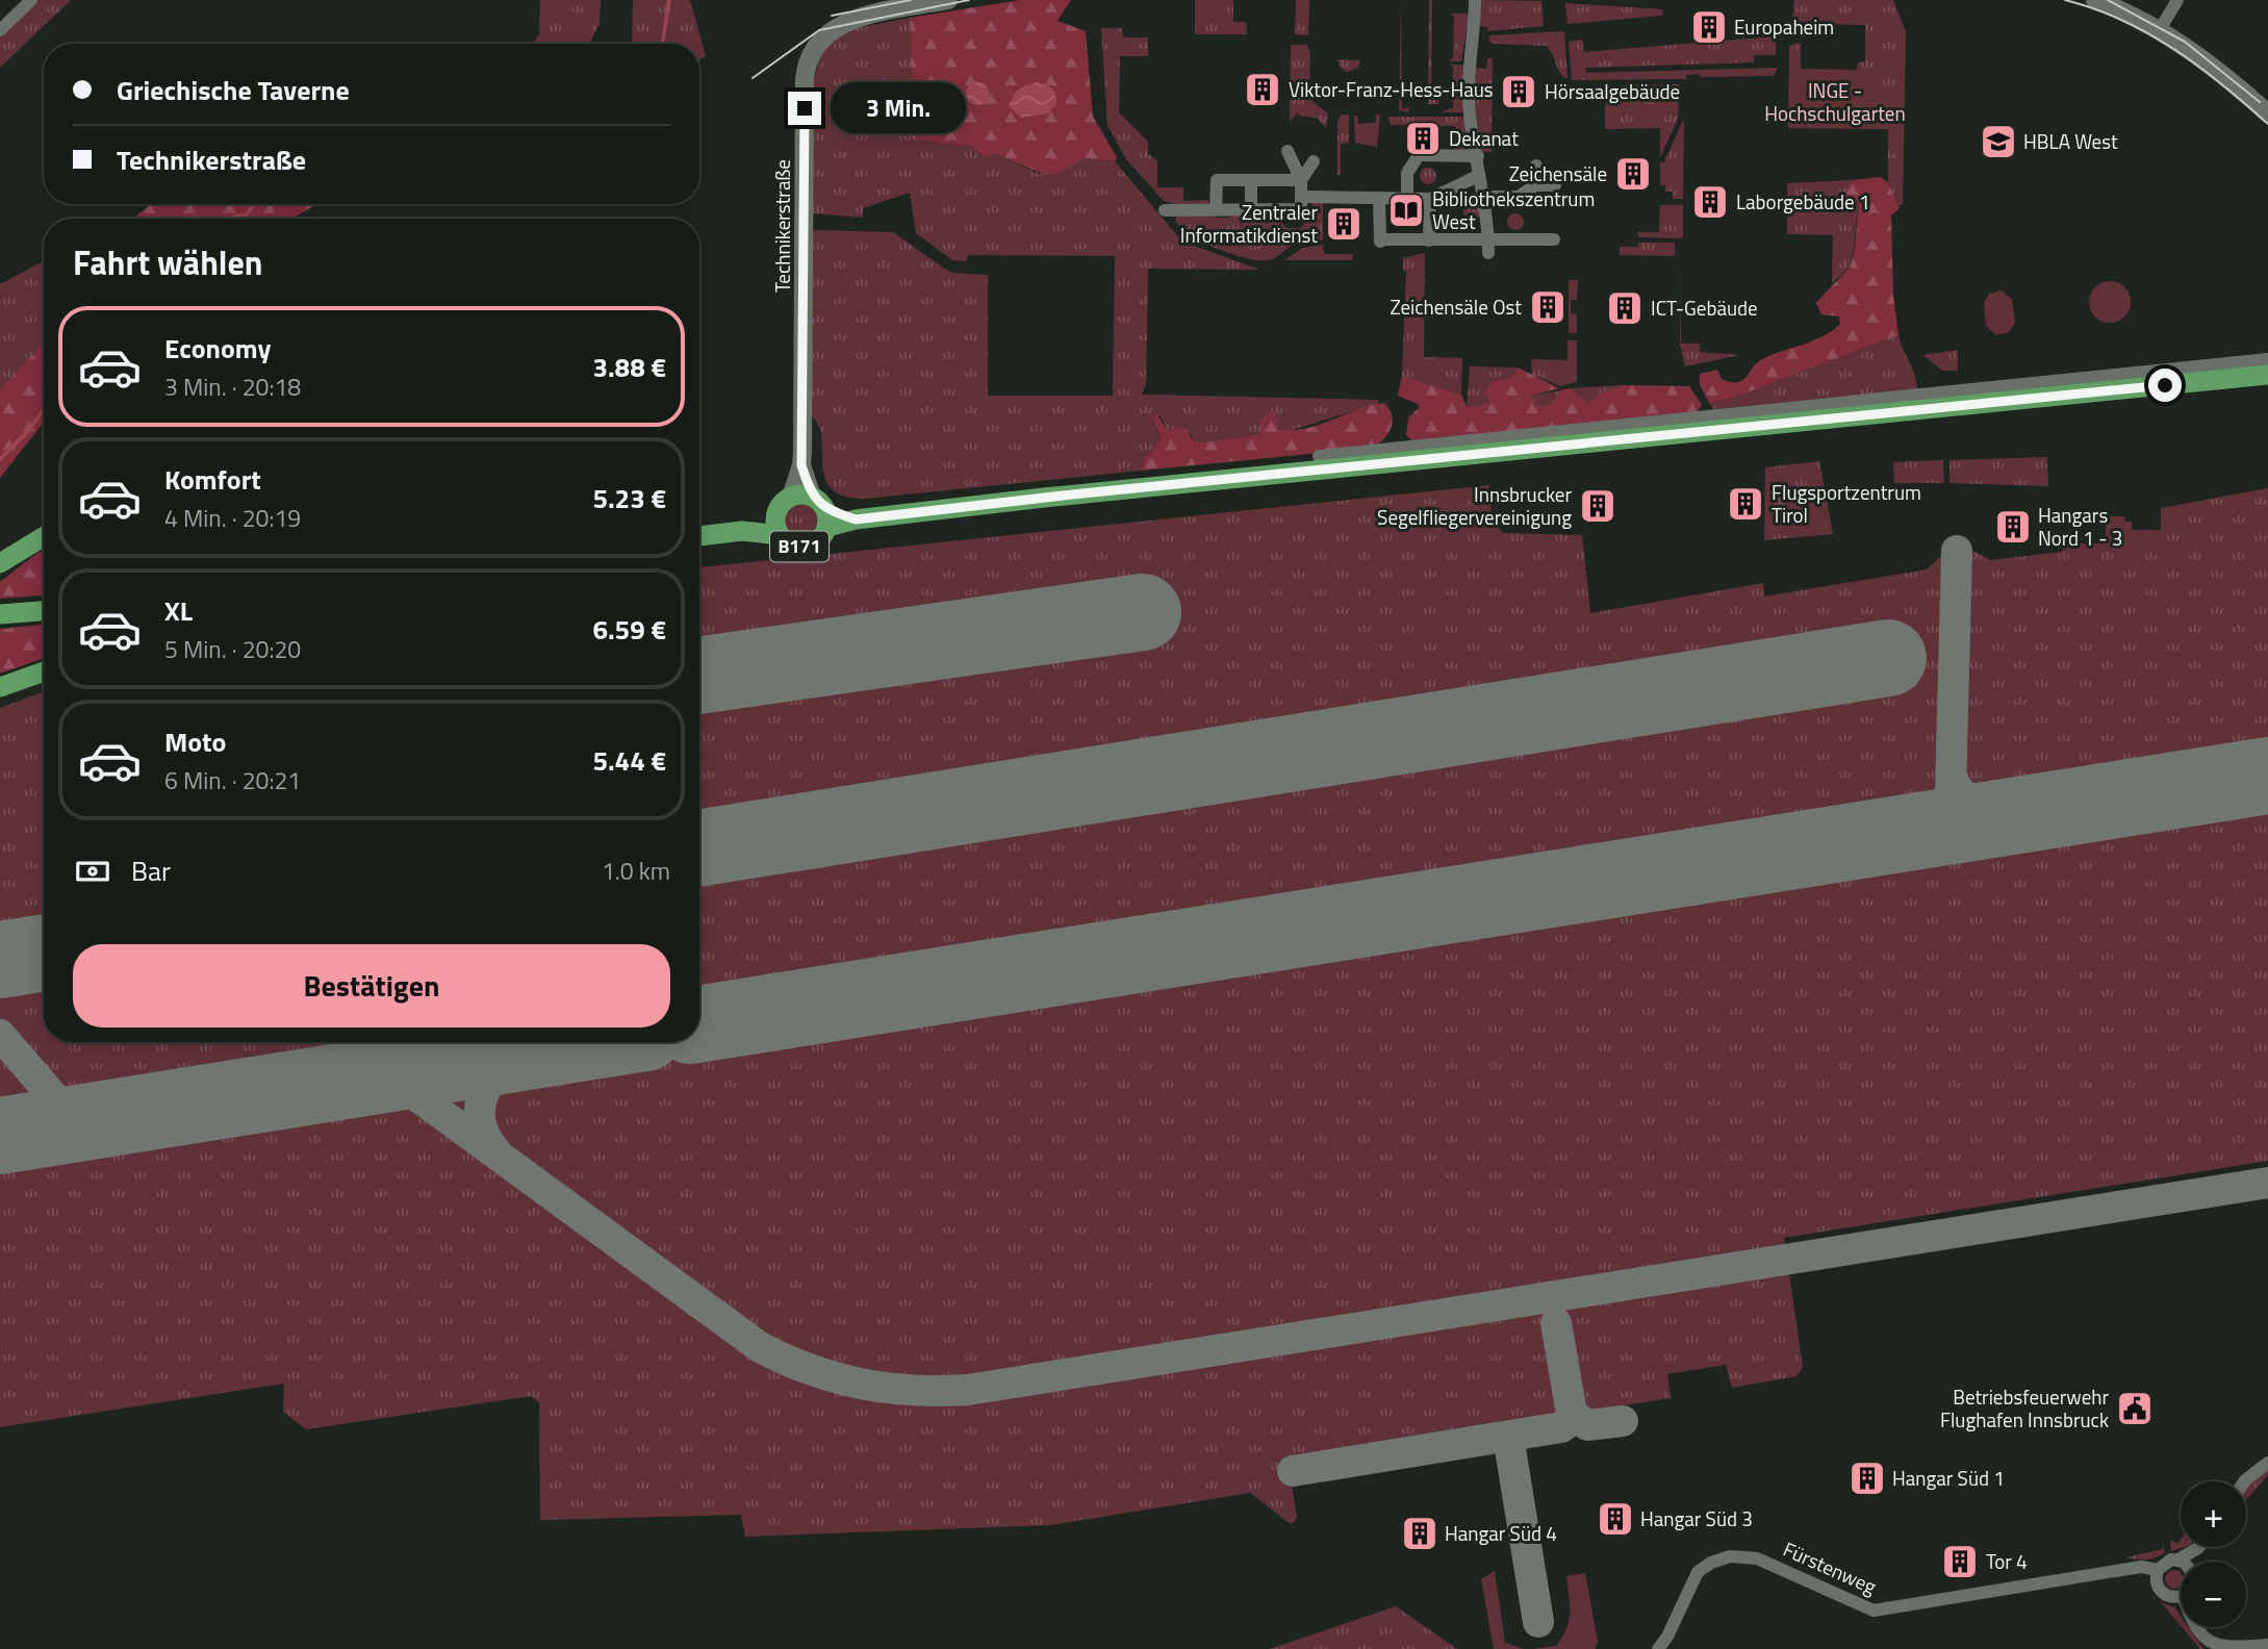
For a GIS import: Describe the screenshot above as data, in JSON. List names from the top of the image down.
{
  "streets": {
    "main road": ["B171"],
    "street": ["Technikerstraße", "Fürstenweg"]
  },
  "crossings": [
    ["Technikerstraße", "B171"]
  ],
  "parks": ["INGE - Hochschulgarten"],
  "places": {
    "building": [
      "Europaheim",
      "Viktor-Franz-Hess-Haus",
      "Hörsaalgebäude",
      "Dekanat",
      "Zeichensäle",
      "Laborgebäude 1",
      "Zentraler Informatikdienst",
      "Zeichensäle Ost",
      "ICT-Gebäude",
      "Flugsportzentrum Tirol",
      "Innsbrucker Segelfliegervereinigung",
      "Hangars Nord 1 - 3",
      "Hangar Süd 1",
      "Hangar Süd 3",
      "Hangar Süd 4",
      "Tor 4"
    ],
    "school or university": ["HBLA West"],
    "library": ["Bibliothekszentrum West"],
    "public building": ["Betriebsfeuerwehr Flughafen Innsbruck"]
  },
  "page": {
    "banner": ["Griechische Taverne", "Technikerstraße"],
    "bubble": "3 Min.",
    "heading": "Fahrt wählen",
    "list": [
      {
        "name": "Economy",
        "note": "3 Min. · 20:18",
        "value": "3.88 €"
      },
      {
        "name": "Komfort",
        "note": "4 Min. · 20:19",
        "value": "5.23 €"
      },
      {
        "name": "XL",
        "note": "5 Min. · 20:20",
        "value": "6.59 €"
      },
      {
        "name": "Moto",
        "note": "6 Min. · 20:21",
        "value": "5.44 €"
      }
    ],
    "pay": ["Bar", "1.0 km"],
    "buttons": "Bestätigen",
    "map_buttons": ["+", "−"]
  }
}
